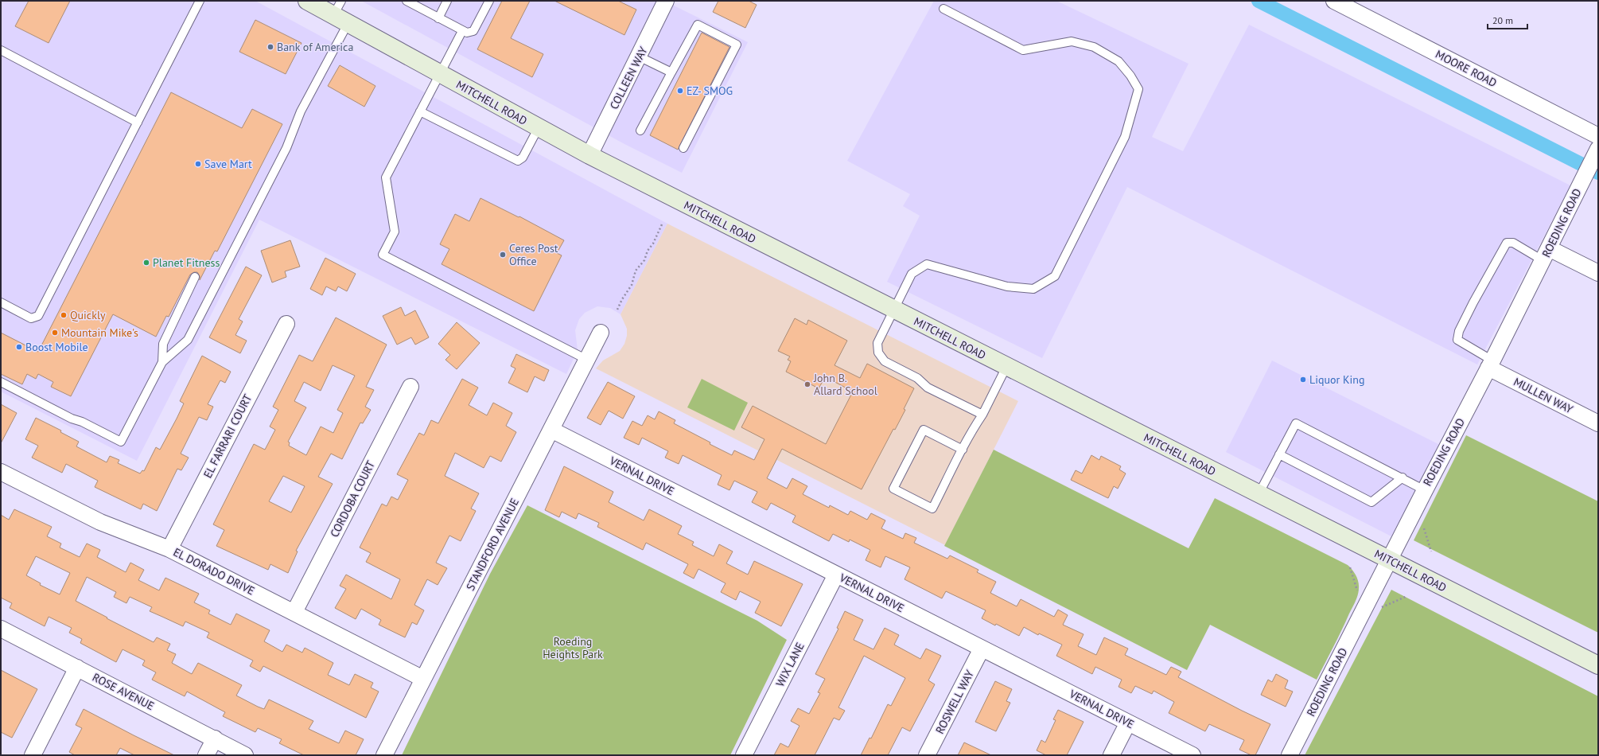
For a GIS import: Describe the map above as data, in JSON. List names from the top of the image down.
{
  "streets": {
    "street": [
      "MOORE ROAD",
      "COLLEEN WAY",
      "MITCHELL ROAD",
      "ROEDING ROAD",
      "MULLEN WAY",
      "EL FARRARI COURT",
      "VERNAL DRIVE",
      "CORDOBA COURT",
      "STANDFORD AVENUE",
      "EL DORADO DRIVE",
      "WIX LANE",
      "ROSE AVENUE",
      "ROSWELL WAY"
    ]
  },
  "crossings": [
    ["COLLEEN WAY", "MITCHELL ROAD"],
    ["MITCHELL ROAD", "ROEDING ROAD"],
    ["ROEDING ROAD", "MULLEN WAY"],
    ["EL FARRARI COURT", "EL DORADO DRIVE"],
    ["VERNAL DRIVE", "STANDFORD AVENUE"],
    ["VERNAL DRIVE", "WIX LANE"],
    ["VERNAL DRIVE", "ROSWELL WAY"],
    ["CORDOBA COURT", "EL DORADO DRIVE"],
    ["STANDFORD AVENUE", "EL DORADO DRIVE"]
  ],
  "parks": ["Roeding Heights Park"],
  "places": [
    "Bank of America",
    "EZ- SMOG",
    "Save Mart",
    "Ceres Post Office",
    "Planet Fitness",
    "Quickly",
    "Mountain Mike's",
    "Boost Mobile",
    "Liquor King",
    "John B. Allard School"
  ],
  "scale_bar": "20 m"
}
